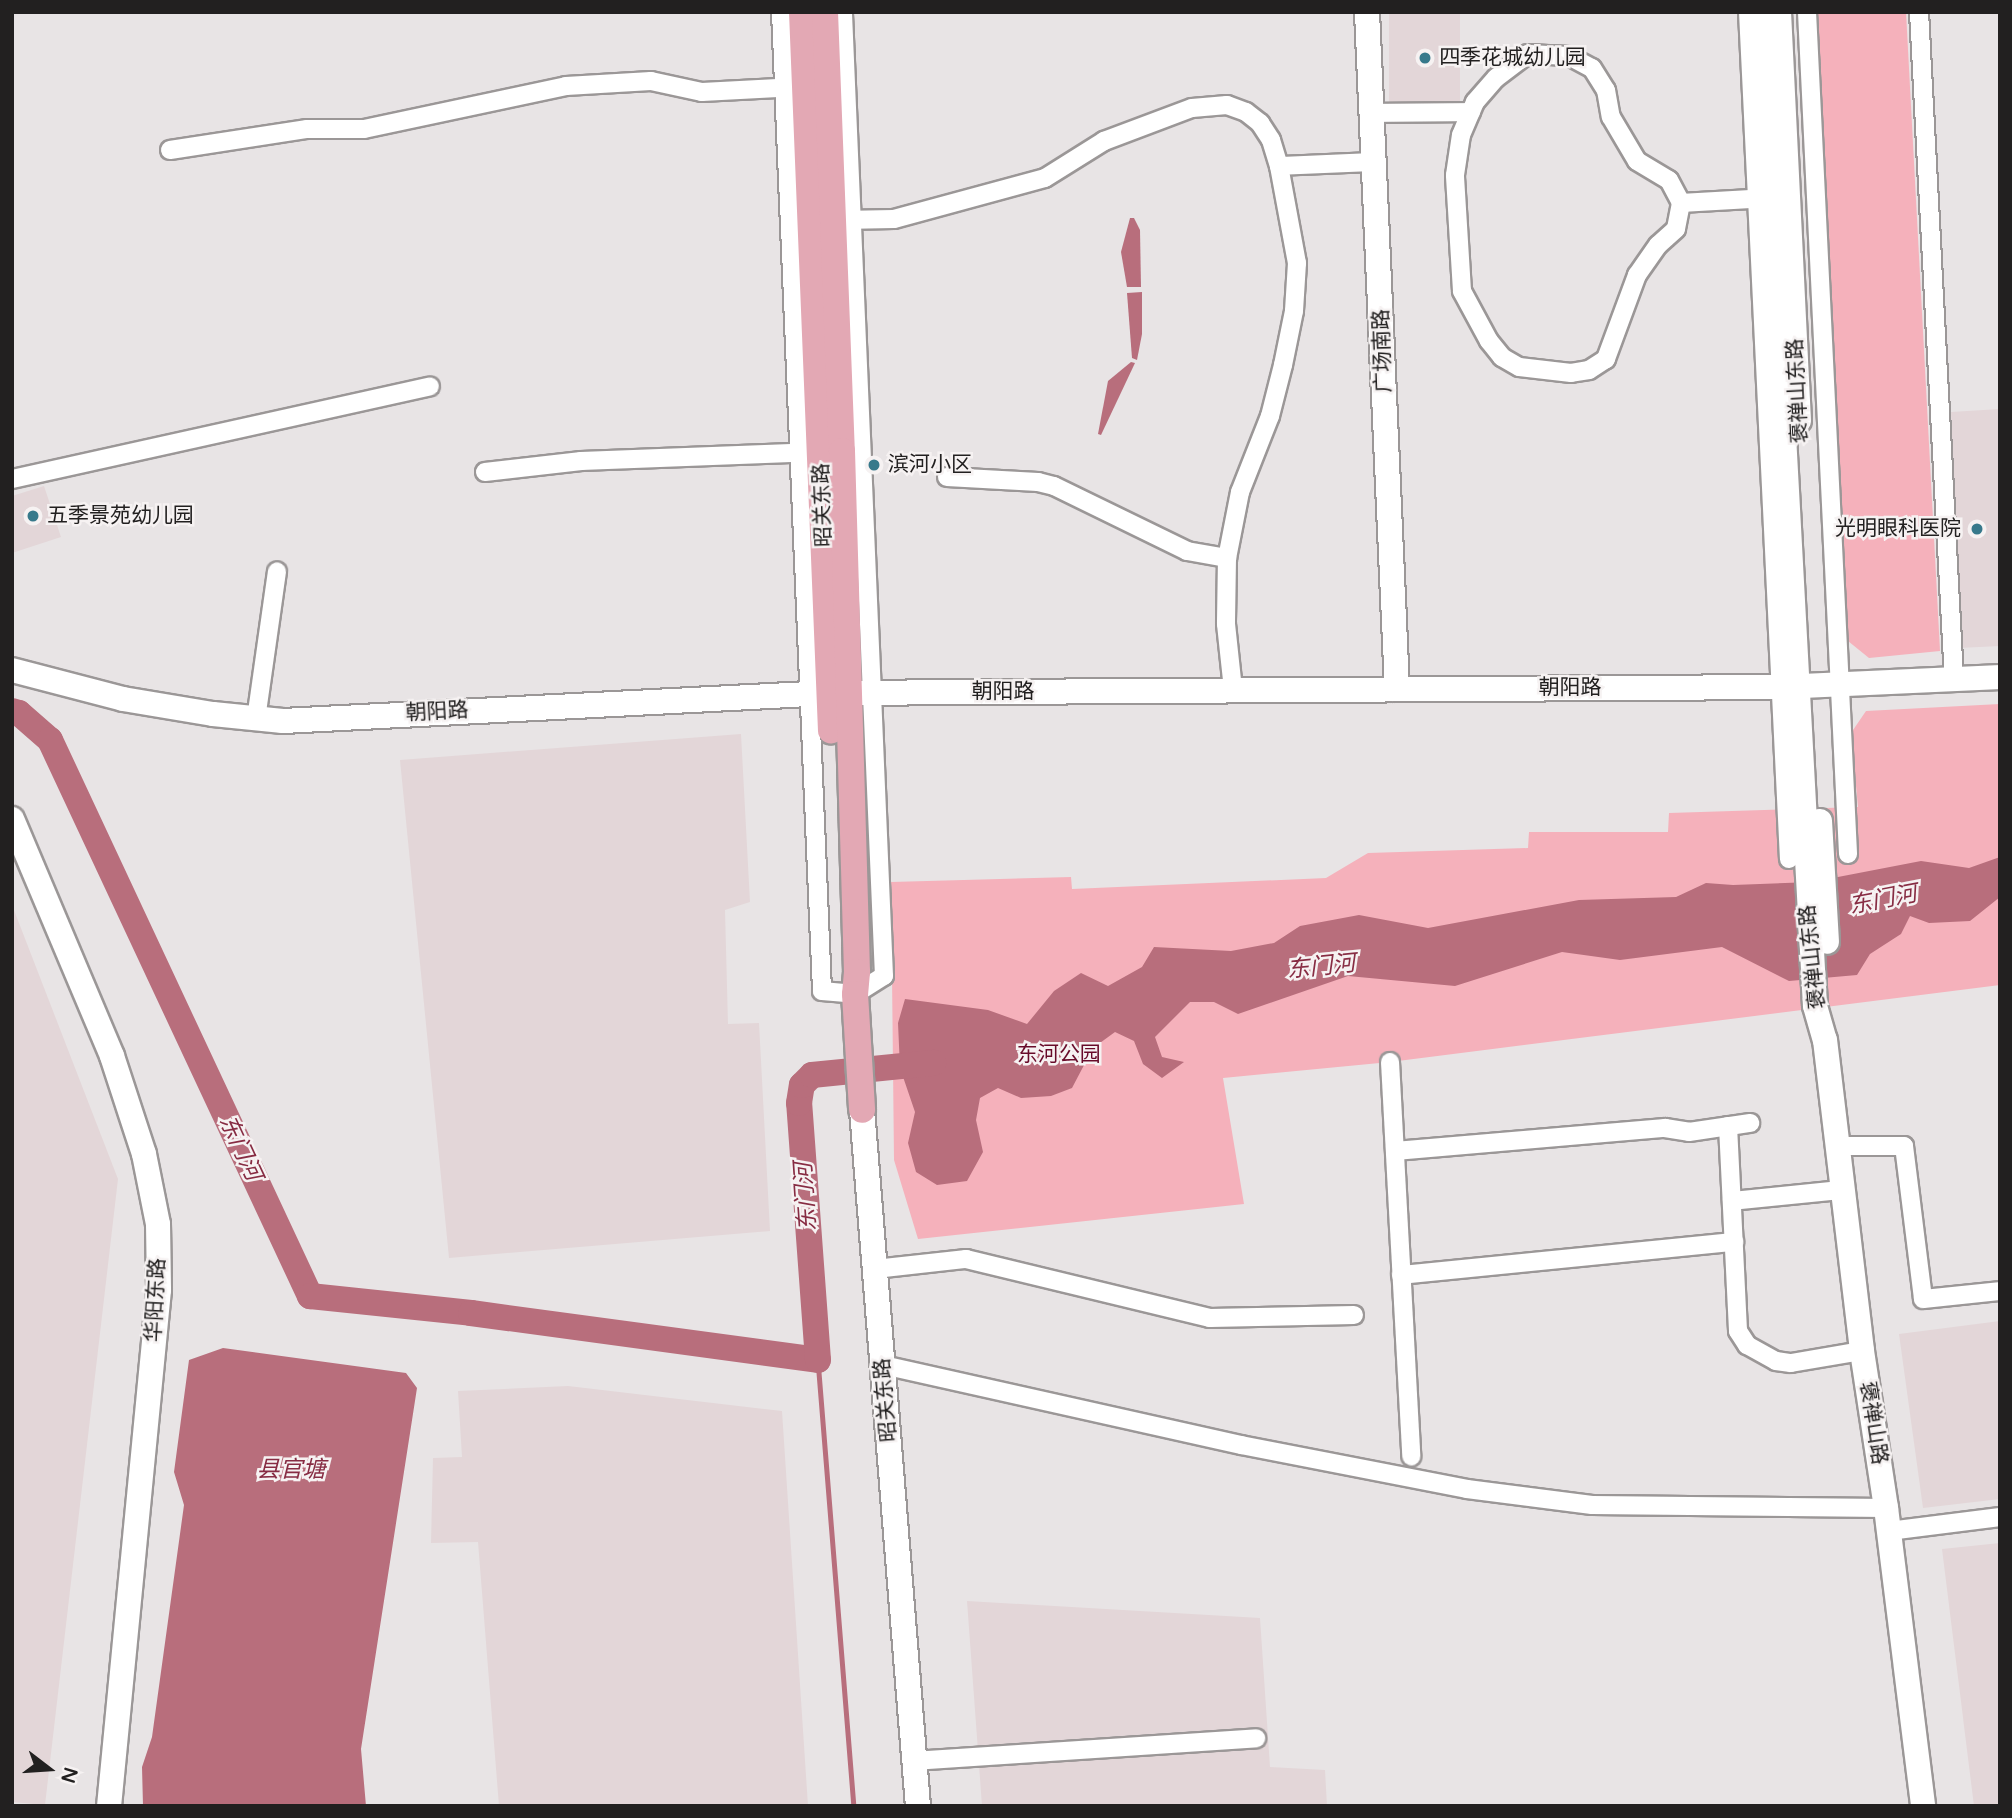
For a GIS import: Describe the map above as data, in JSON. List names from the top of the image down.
{
  "streets": {
    "main road": [
      "广场南路",
      "褒禅山东路",
      "昭关东路",
      "朝阳路",
      "华阳东路",
      "褒禅山路"
    ]
  },
  "crossings": [
    ["广场南路", "朝阳路"],
    ["褒禅山东路", "朝阳路"],
    ["褒禅山东路", "褒禅山路"],
    ["昭关东路", "朝阳路"]
  ],
  "water": ["东门河", "县官塘"],
  "parks": ["东河公园"],
  "places": [
    "四季花城幼儿园",
    "滨河小区",
    "五季景苑幼儿园",
    "光明眼科医院"
  ],
  "north": "right"
}
